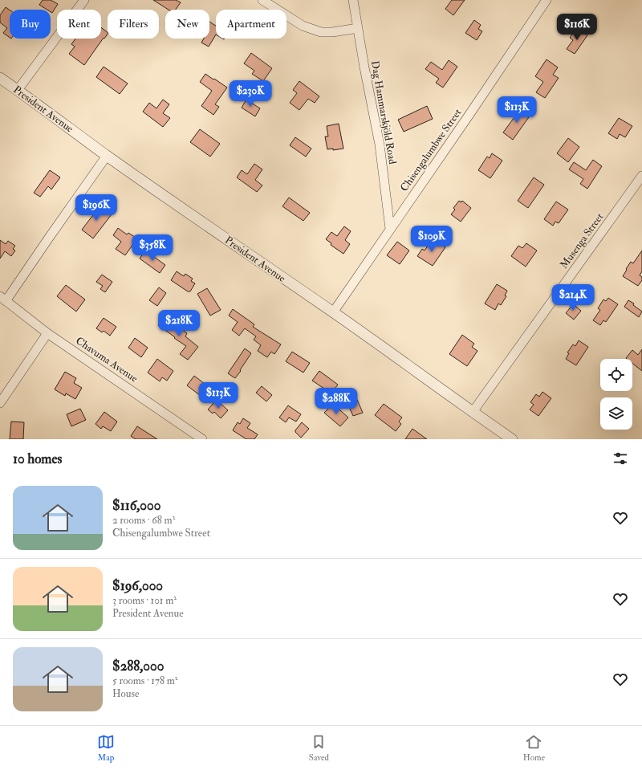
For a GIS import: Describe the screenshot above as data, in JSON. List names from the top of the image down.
{
  "streets": {
    "street": [
      "President Avenue",
      "Dag Hammarskjöld Road",
      "Chisengalumbwe Street",
      "Musenga Street",
      "Chavuma Avenue"
    ]
  },
  "crossings": [
    ["President Avenue", "Chisengalumbwe Street"],
    ["President Avenue", "Musenga Street"]
  ],
  "page": {
    "chip": [
      "Buy",
      "Rent",
      "Filters",
      "New",
      "Apartment"
    ],
    "price": [
      "$116K",
      "$230K",
      "$113K",
      "$196K",
      "$109K",
      "$358K",
      "$214K",
      "$218K",
      "$113K",
      "$288K"
    ],
    "heading": "10 homes",
    "list": [
      {
        "name": "$116,000",
        "note": "2 rooms · 68 m² · Chisengalumbwe Street"
      },
      {
        "name": "$196,000",
        "note": "3 rooms · 101 m² · President Avenue"
      },
      {
        "name": "$288,000",
        "note": "5 rooms · 178 m² · House"
      }
    ],
    "tabs": ["Map", "Saved", "Home"]
  }
}
